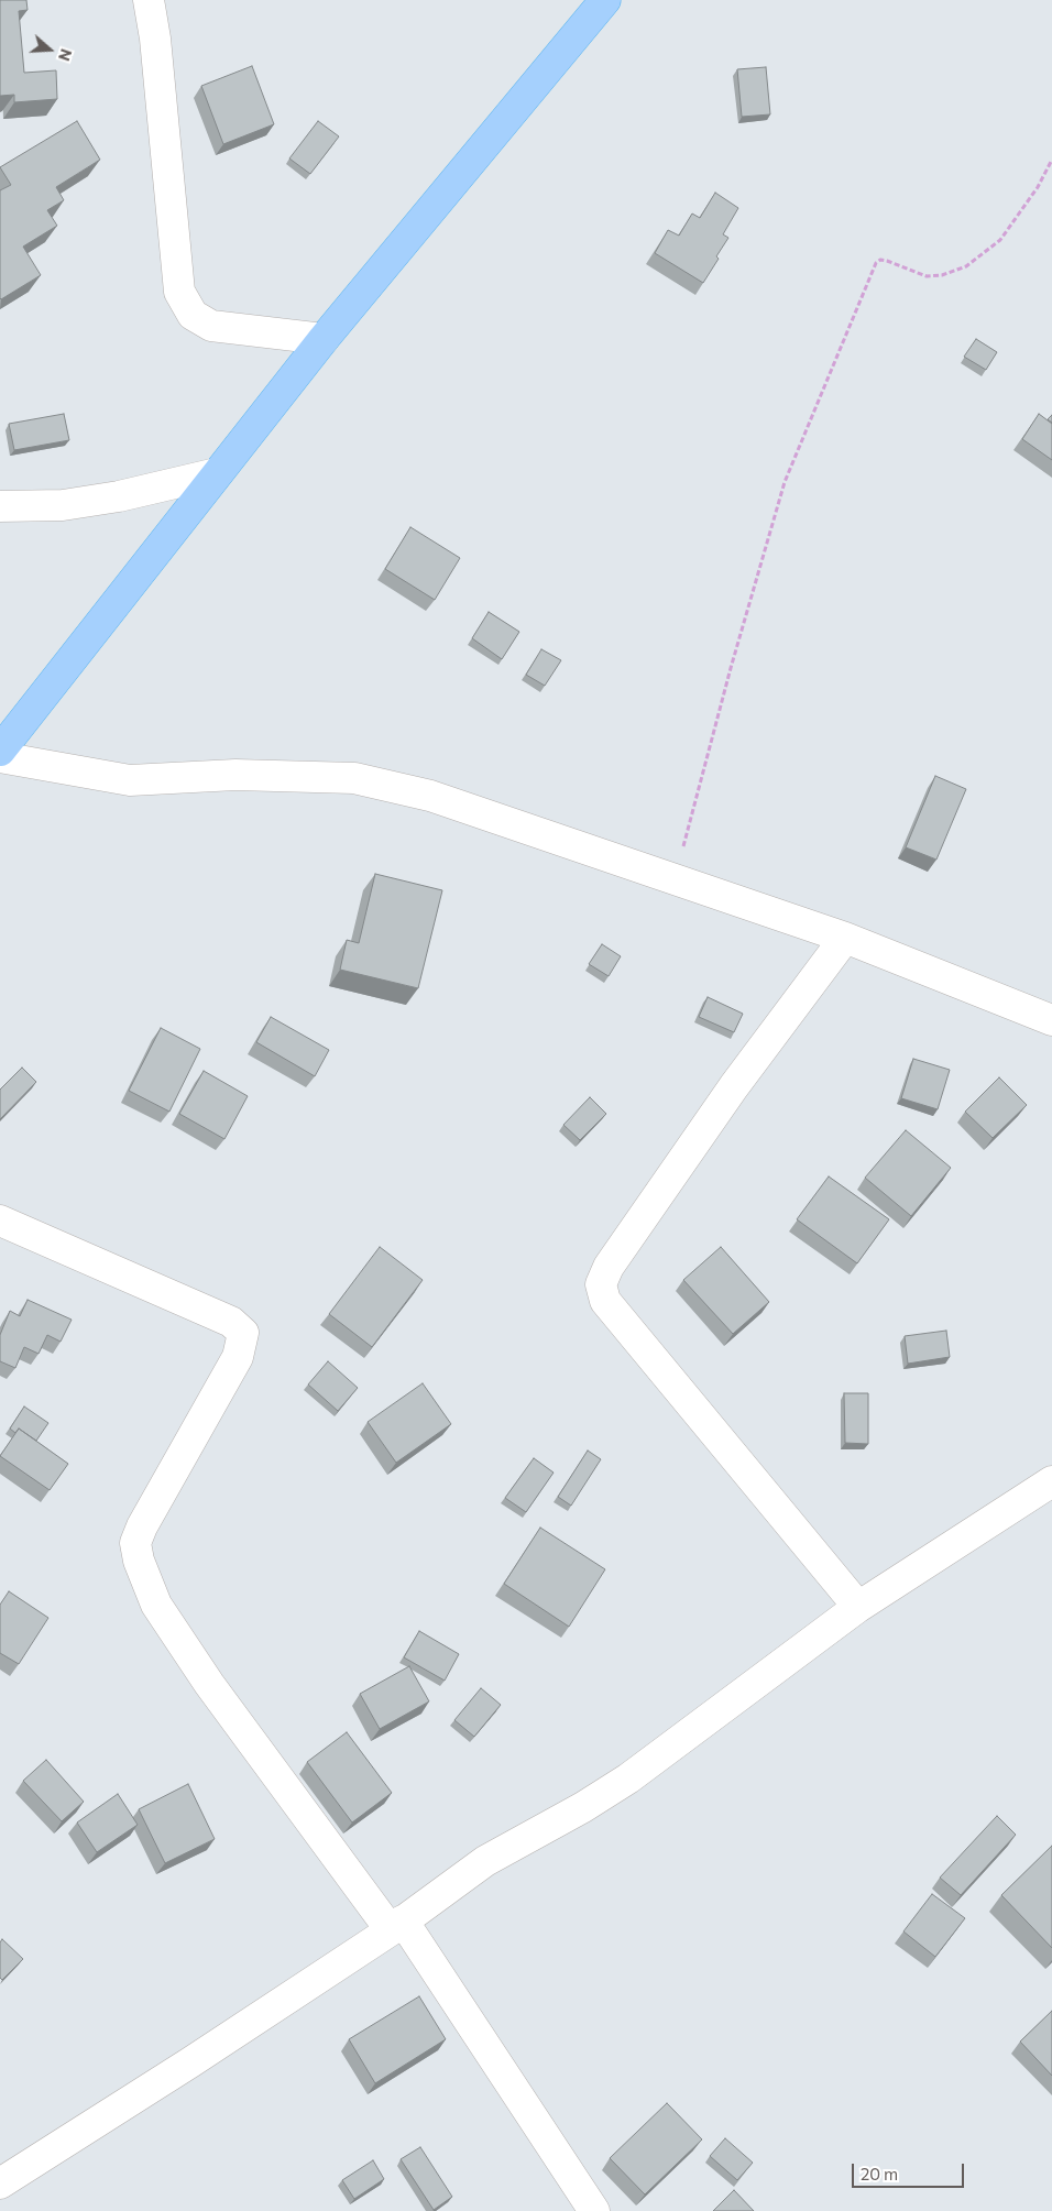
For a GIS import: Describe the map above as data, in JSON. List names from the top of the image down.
{
  "scale_bar": "20 m",
  "north": "right"
}
